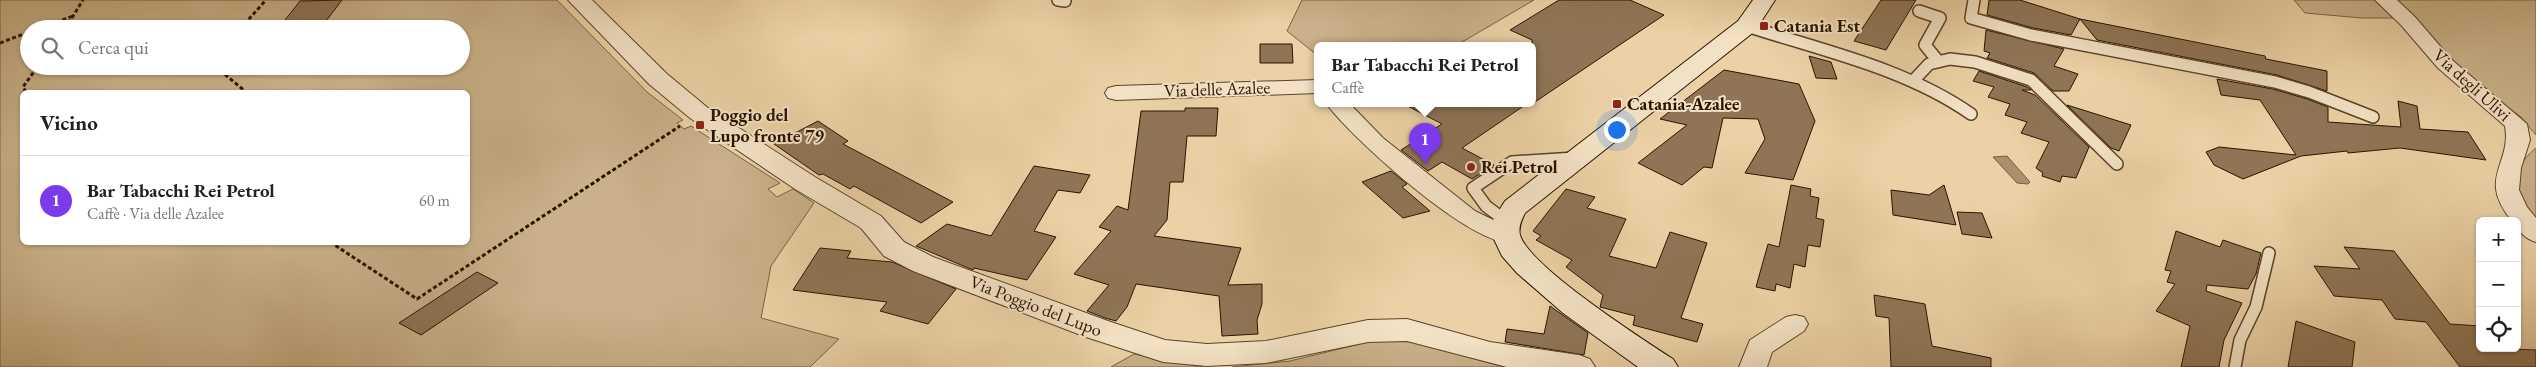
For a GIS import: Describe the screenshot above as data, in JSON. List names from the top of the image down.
{
  "streets": {
    "street": ["Via degli Ulivi", "Via delle Azalee", "Via Poggio del Lupo"]
  },
  "places": {
    "transit": ["Catania Est", "Catania-Azalee", "Poggio del Lupo fronte 79"],
    "other": ["Rei Petrol"]
  },
  "page": {
    "search": "Cerca qui",
    "popup": ["Bar Tabacchi Rei Petrol", "Caffè"],
    "heading": "Vicino",
    "pins": "1",
    "list": [
      {
        "mark": "1",
        "name": "Bar Tabacchi Rei Petrol",
        "note": "Caffè · Via delle Azalee",
        "value": "60 m"
      }
    ],
    "map_buttons": ["+", "−"]
  }
}
